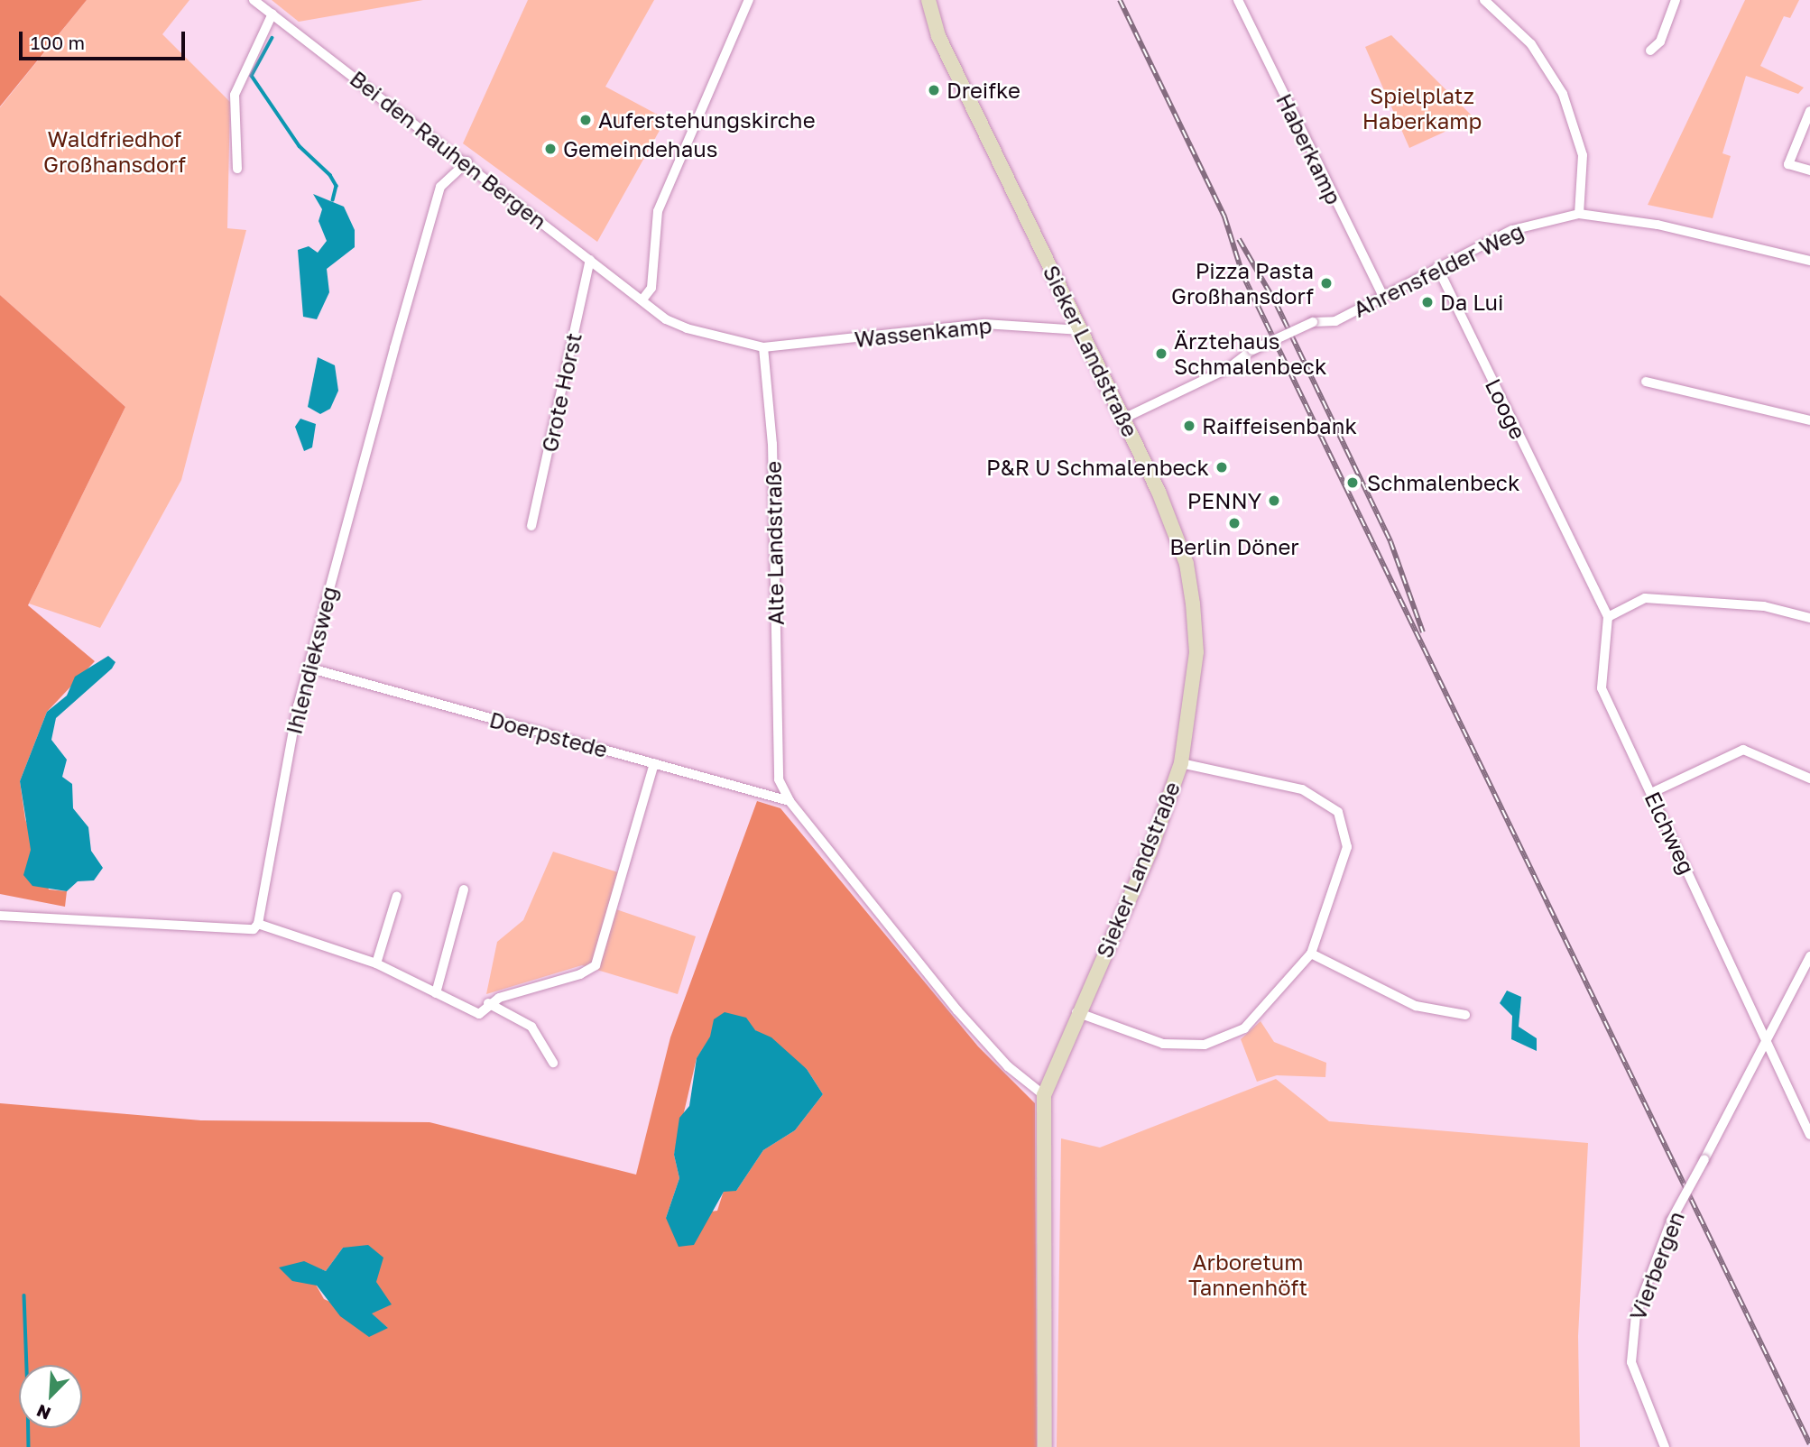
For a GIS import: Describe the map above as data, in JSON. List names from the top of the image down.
{
  "streets": {
    "street": [
      "Haberkamp",
      "Bei den Rauhen Bergen",
      "Ahrensfelder Weg",
      "Wassenkamp",
      "Sieker Landstraße",
      "Grote Horst",
      "Looge",
      "Alte Landstraße",
      "Ihlendieksweg",
      "Doerpstede",
      "Elchweg",
      "Vierbergen"
    ]
  },
  "crossings": [
    ["Haberkamp", "Ahrensfelder Weg"],
    ["Bei den Rauhen Bergen", "Grote Horst"],
    ["Bei den Rauhen Bergen", "Ihlendieksweg"],
    ["Ahrensfelder Weg", "Sieker Landstraße"],
    ["Ahrensfelder Weg", "Looge"],
    ["Wassenkamp", "Sieker Landstraße"],
    ["Wassenkamp", "Alte Landstraße"],
    ["Sieker Landstraße", "Alte Landstraße"],
    ["Looge", "Elchweg"],
    ["Alte Landstraße", "Doerpstede"],
    ["Ihlendieksweg", "Doerpstede"],
    ["Elchweg", "Vierbergen"]
  ],
  "parks": ["Spielplatz Haberkamp", "Waldfriedhof Großhansdorf", "Arboretum Tannenhöft"],
  "places": [
    "Dreifke",
    "Auferstehungskirche",
    "Gemeindehaus",
    "Pizza Pasta Großhansdorf",
    "Da Lui",
    "Ärztehaus Schmalenbeck",
    "Raiffeisenbank",
    "P&R U Schmalenbeck",
    "Schmalenbeck",
    "PENNY",
    "Berlin Döner"
  ],
  "scale_bar": "100 m",
  "north": "bottom left"
}
